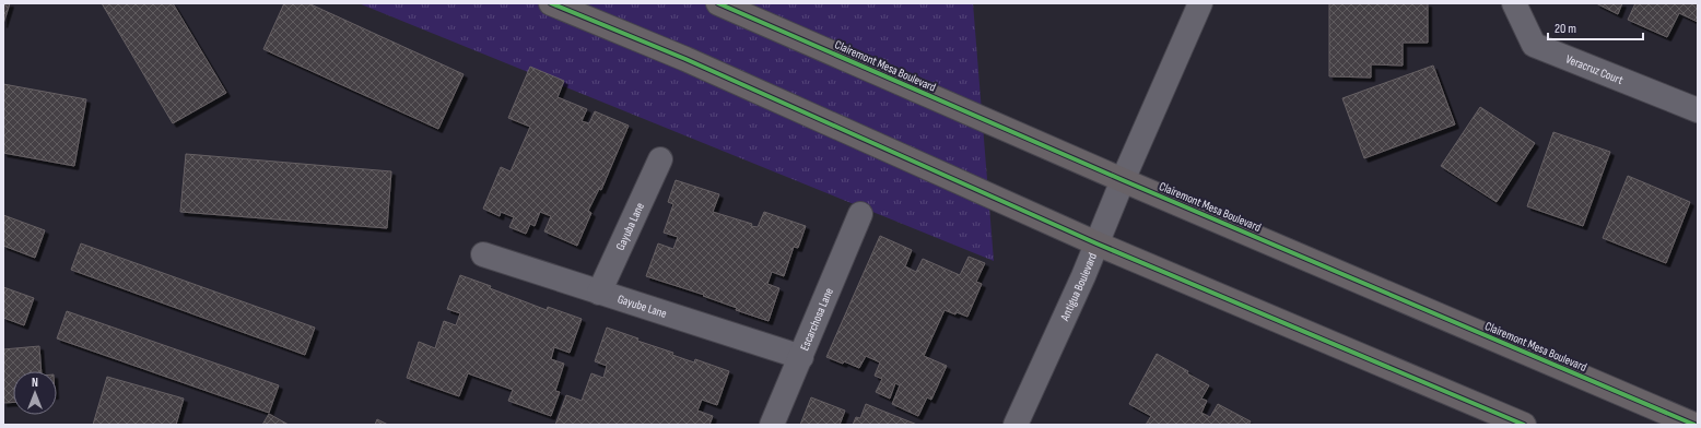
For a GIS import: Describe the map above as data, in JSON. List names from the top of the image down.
{
  "streets": {
    "main road": ["Clairemont Mesa Boulevard"],
    "street": [
      "Veracruz Court",
      "Gayuba Lane",
      "Antigua Boulevard",
      "Gayube Lane",
      "Escarchosa Lane"
    ]
  },
  "crossings": [
    ["Clairemont Mesa Boulevard", "Antigua Boulevard"],
    ["Gayuba Lane", "Gayube Lane"],
    ["Gayube Lane", "Escarchosa Lane"]
  ],
  "scale_bar": "20 m",
  "north": "top"
}
